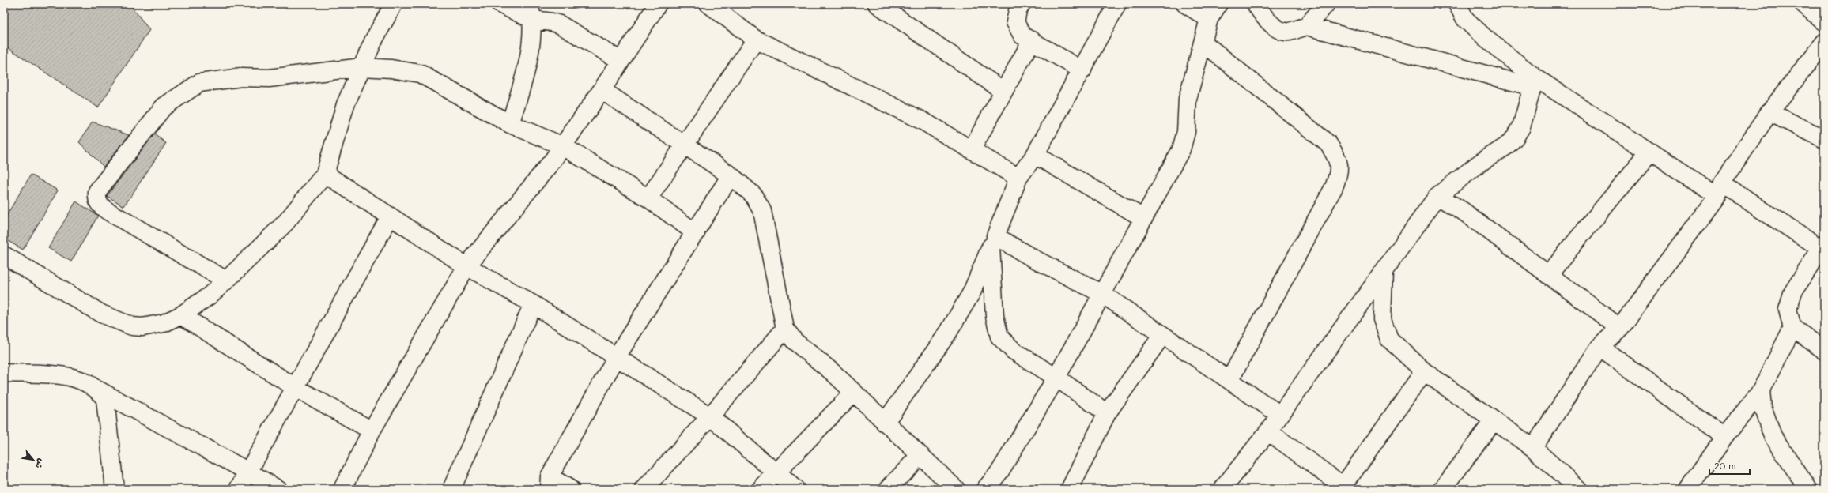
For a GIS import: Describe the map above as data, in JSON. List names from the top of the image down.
{
  "scale_bar": "20 m",
  "north": "bottom right"
}
